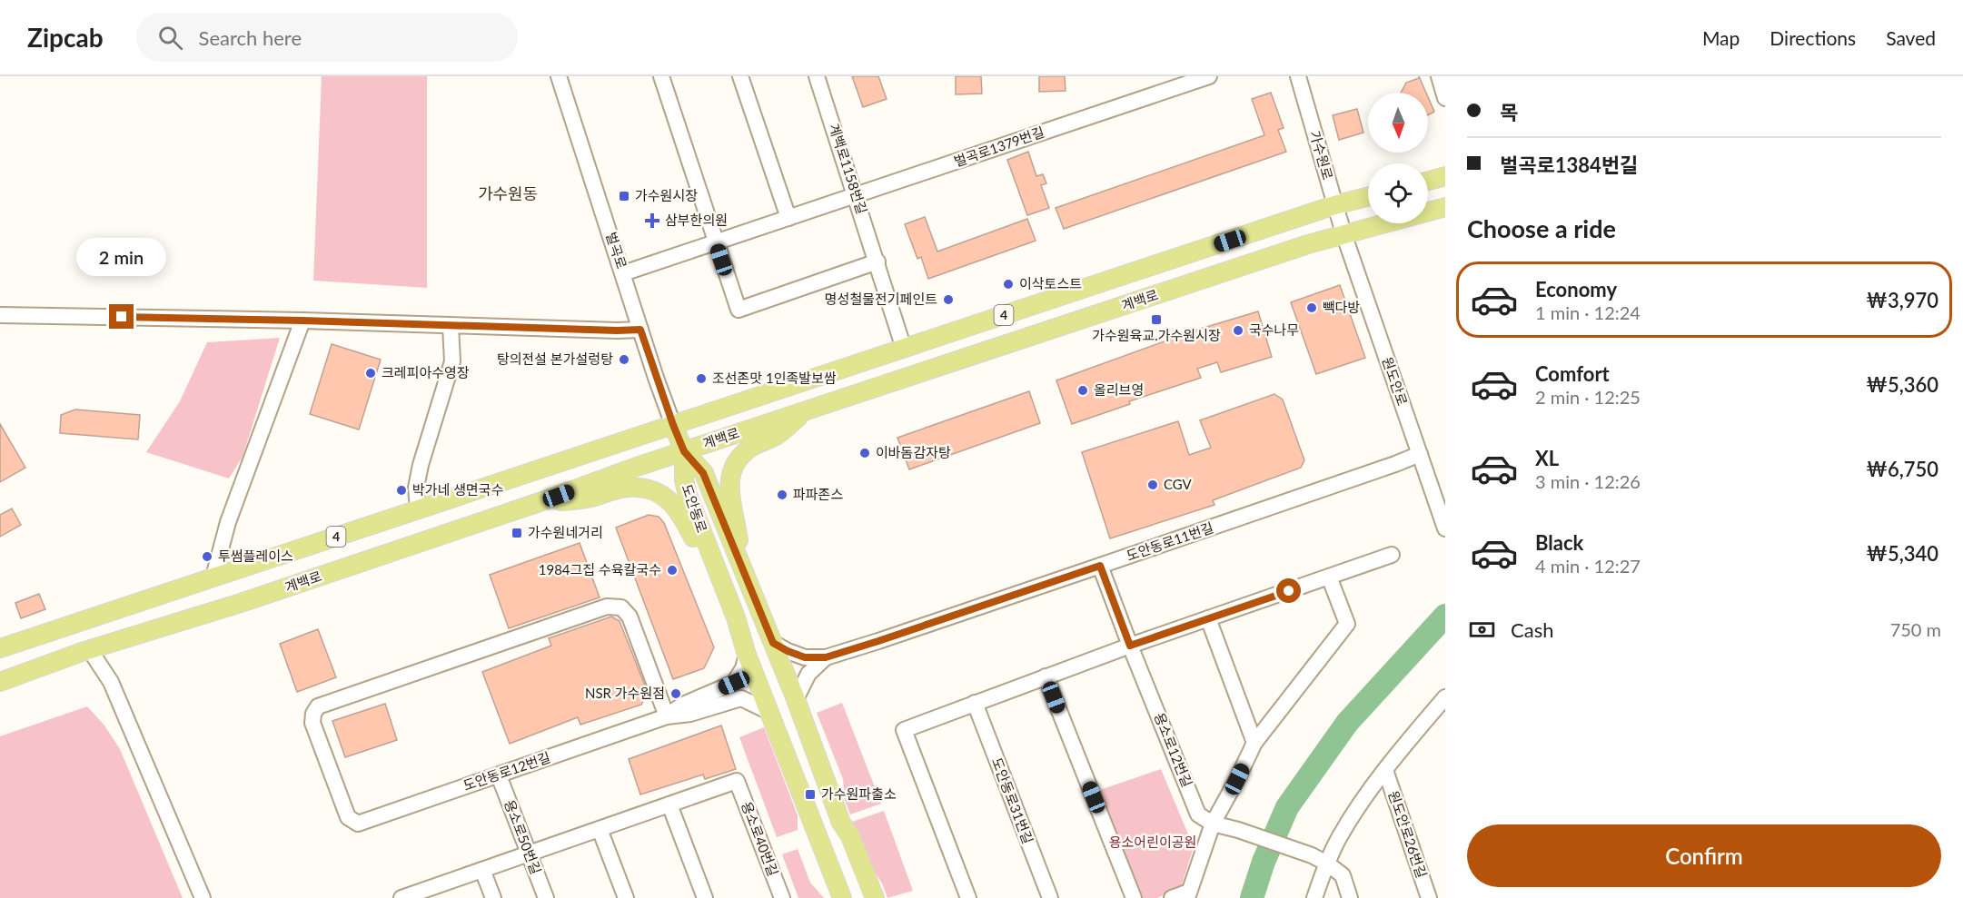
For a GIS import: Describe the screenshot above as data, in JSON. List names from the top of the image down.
{
  "streets": {
    "main road": ["계백로", "4", "도안동로"],
    "street": [
      "벌곡로1379번길",
      "가수원로",
      "계백로1158번길",
      "벌곡로",
      "원도안로",
      "도안동로11번길",
      "용소로12번길",
      "도안동로12번길",
      "도안동로31번길",
      "원도안로26번길",
      "용소로50번길",
      "용소로40번길"
    ]
  },
  "crossings": [
    ["벌곡로1379번길", "계백로1158번길"],
    ["벌곡로1379번길", "벌곡로"],
    ["가수원로", "계백로"],
    ["가수원로", "원도안로"],
    ["계백로1158번길", "계백로"],
    ["벌곡로", "계백로"],
    ["계백로", "원도안로"],
    ["계백로", "도안동로"],
    ["원도안로", "도안동로11번길"],
    ["도안동로11번길", "용소로12번길"],
    ["도안동로12번길", "용소로50번길"]
  ],
  "districts": ["가수원동"],
  "parks": ["용소어린이공원"],
  "places": {
    "transit": [
      "가수원시장",
      "가수원육교.가수원시장",
      "가수원네거리",
      "가수원파출소"
    ],
    "health": ["삼부한의원"],
    "other": [
      "이삭토스트",
      "명성철물전기페인트",
      "빽다방",
      "국수나무",
      "탕의전설 본가설렁탕",
      "크레피아수영장",
      "조선존맛 1인족발보쌈",
      "올리브영",
      "이바돔감자탕",
      "CGV",
      "박가네 생면국수",
      "파파존스",
      "투썸플레이스",
      "1984그집 수육칼국수",
      "NSR 가수원점"
    ]
  },
  "north": "bottom",
  "page": {
    "header": "Zipcab",
    "search": "Search here",
    "nav": ["Map", "Directions", "Saved"],
    "banner": ["목", "벌곡로1384번길"],
    "heading": "Choose a ride",
    "bubble": "2 min",
    "list": [
      {
        "name": "Economy",
        "note": "1 min · 12:24",
        "value": "₩3,970"
      },
      {
        "name": "Comfort",
        "note": "2 min · 12:25",
        "value": "₩5,360"
      },
      {
        "name": "XL",
        "note": "3 min · 12:26",
        "value": "₩6,750"
      },
      {
        "name": "Black",
        "note": "4 min · 12:27",
        "value": "₩5,340"
      }
    ],
    "pay": ["Cash", "750 m"],
    "buttons": "Confirm"
  }
}
